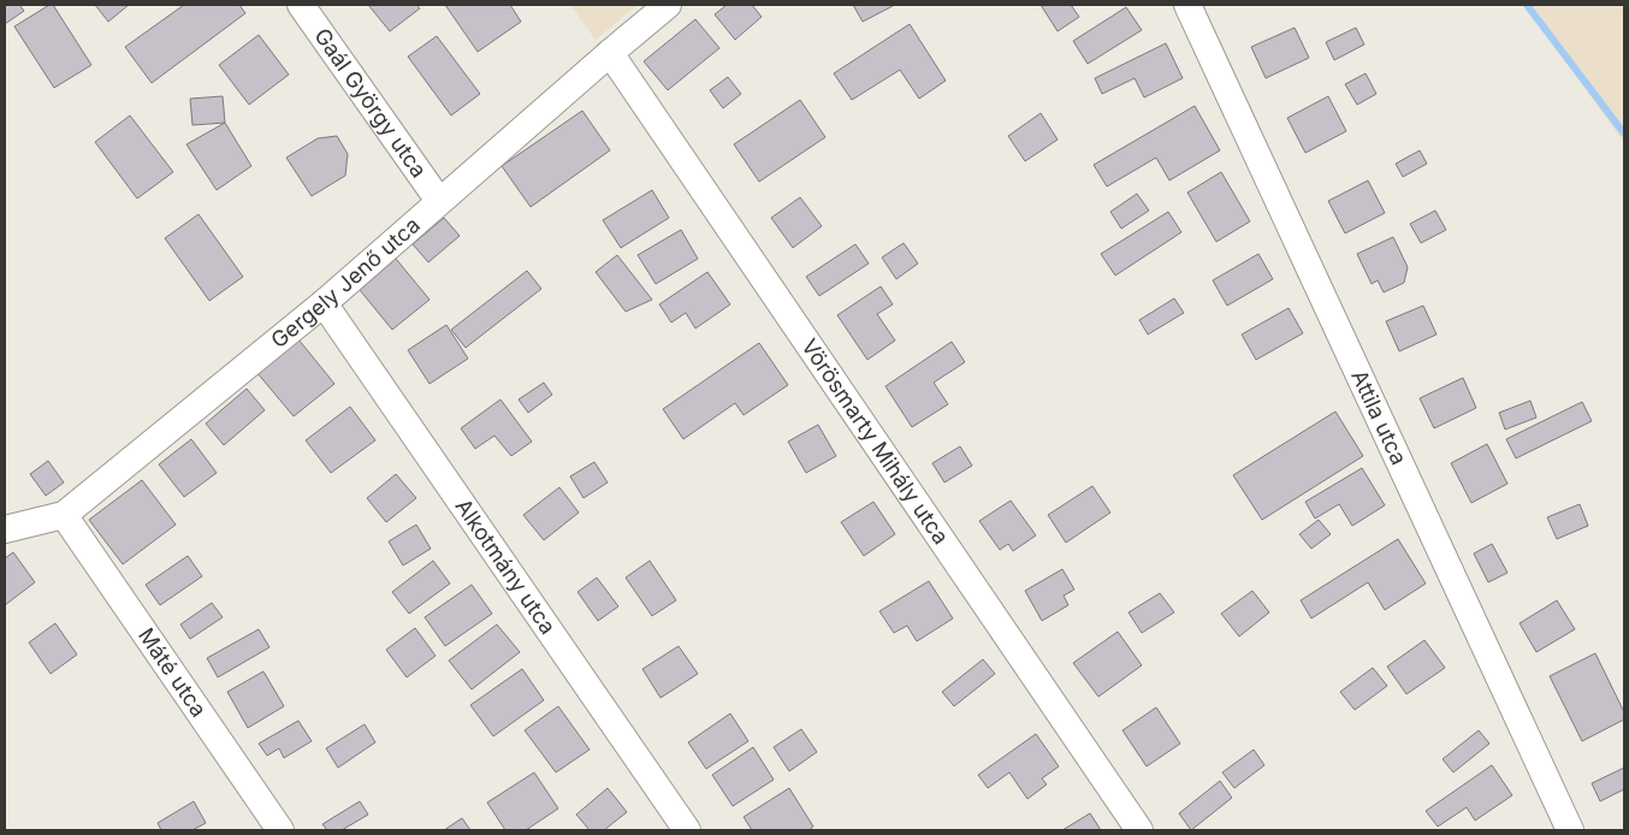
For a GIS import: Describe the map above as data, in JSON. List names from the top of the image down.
{
  "streets": {
    "street": [
      "Gaál György utca",
      "Gergely Jenő utca",
      "Attila utca",
      "Vörösmarty Mihály utca",
      "Alkotmány utca",
      "Máté utca"
    ]
  },
  "crossings": [
    ["Gaál György utca", "Gergely Jenő utca"],
    ["Gergely Jenő utca", "Vörösmarty Mihály utca"],
    ["Gergely Jenő utca", "Alkotmány utca"],
    ["Gergely Jenő utca", "Máté utca"]
  ]
}
